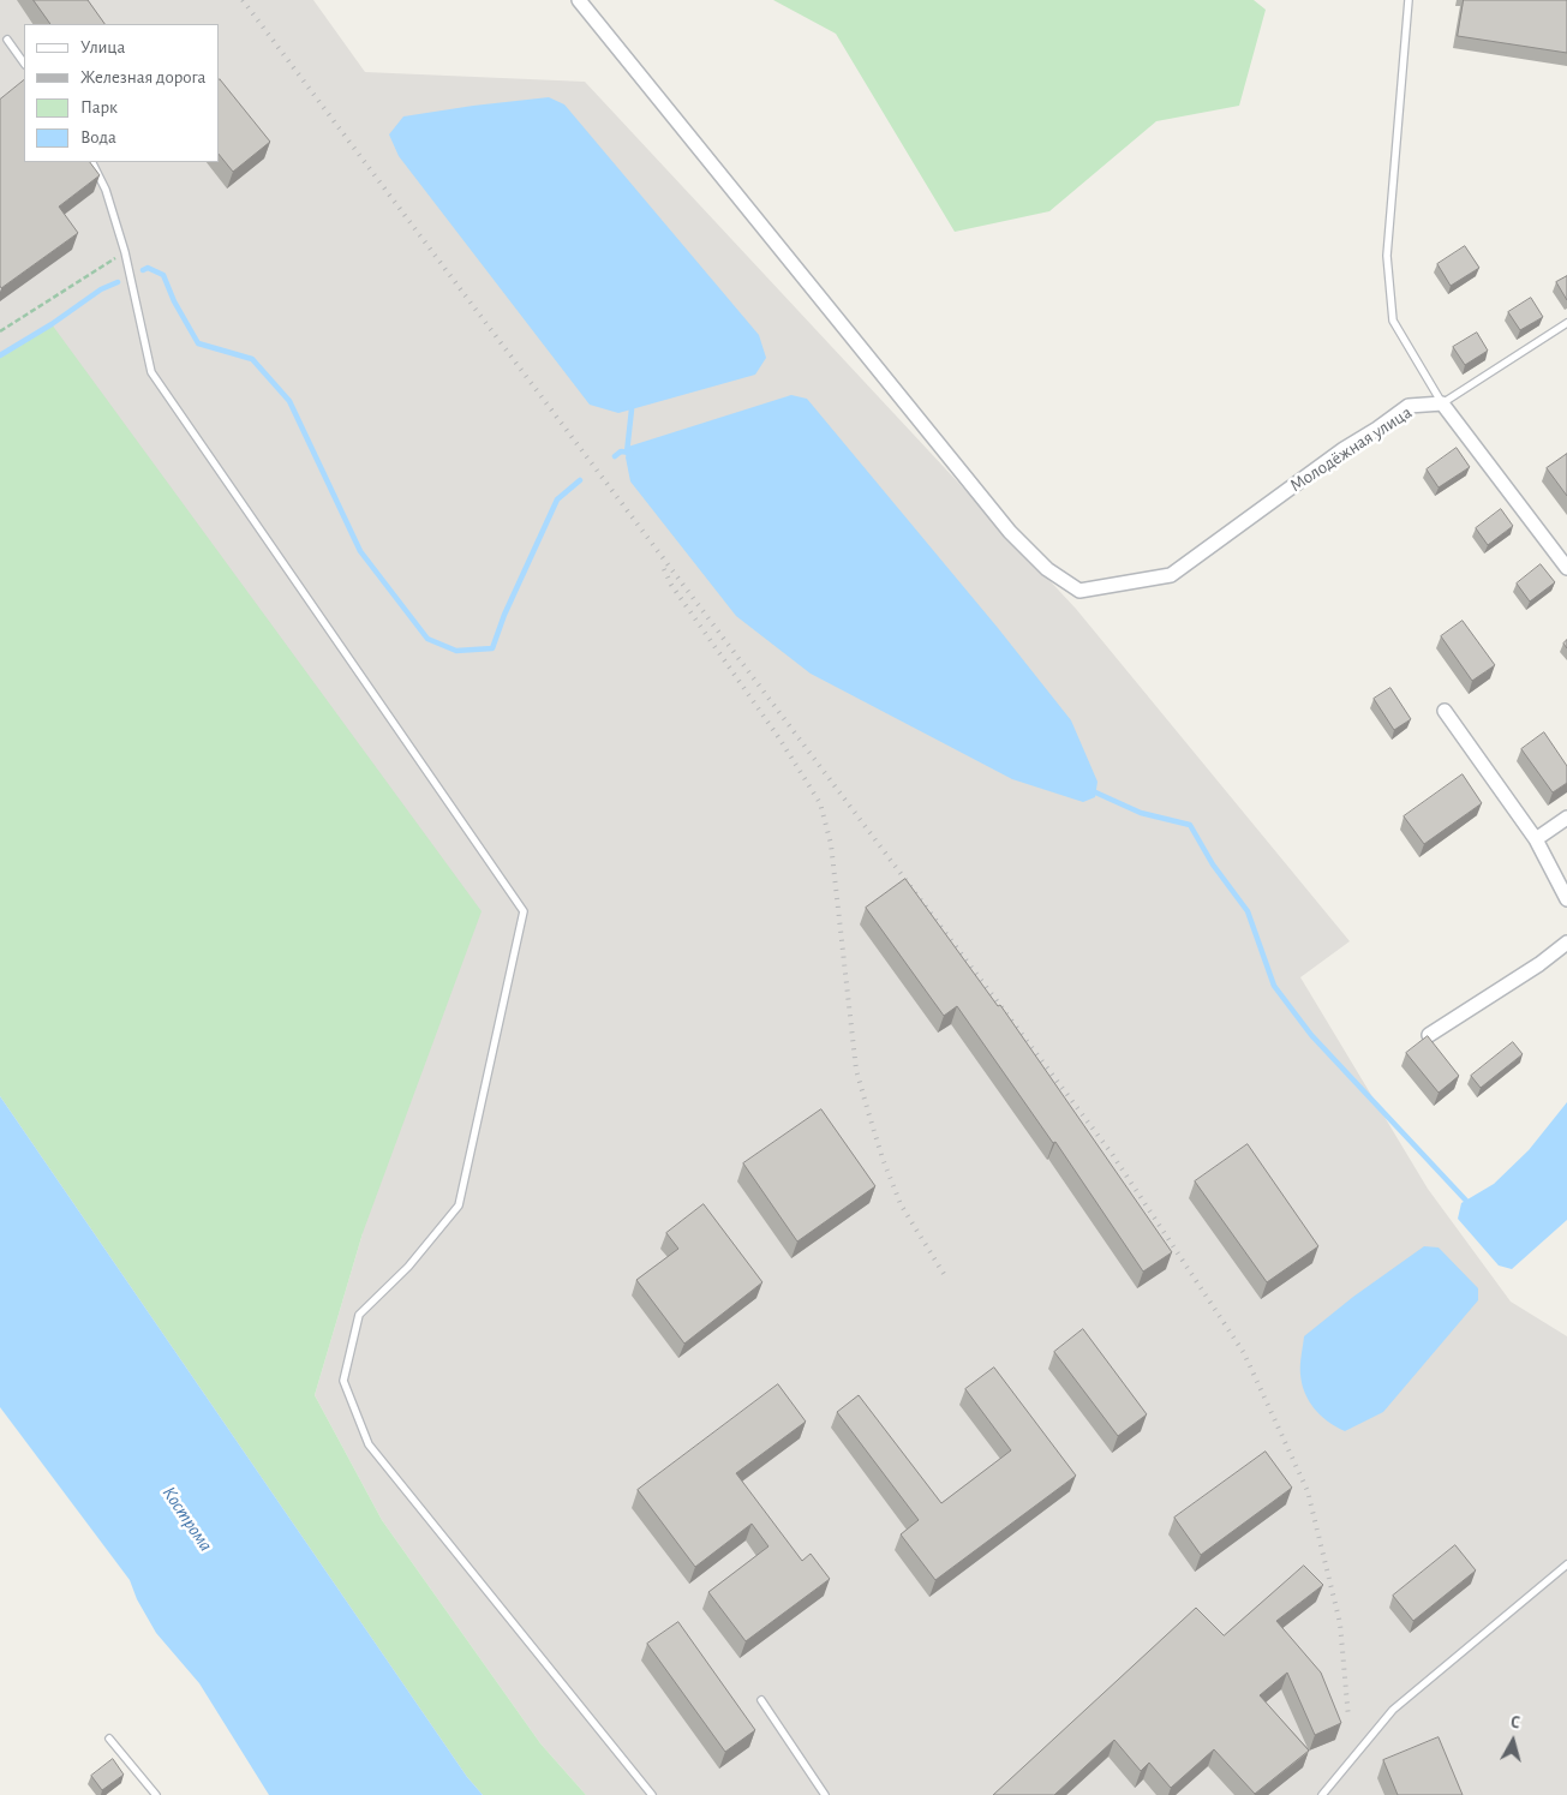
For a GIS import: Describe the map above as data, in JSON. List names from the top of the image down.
{
  "streets": {
    "street": ["Молодёжная улица"]
  },
  "water": ["Кострома"],
  "legend": [
    "Улица",
    "Железная дорога",
    "Парк",
    "Вода"
  ],
  "north": "top"
}
